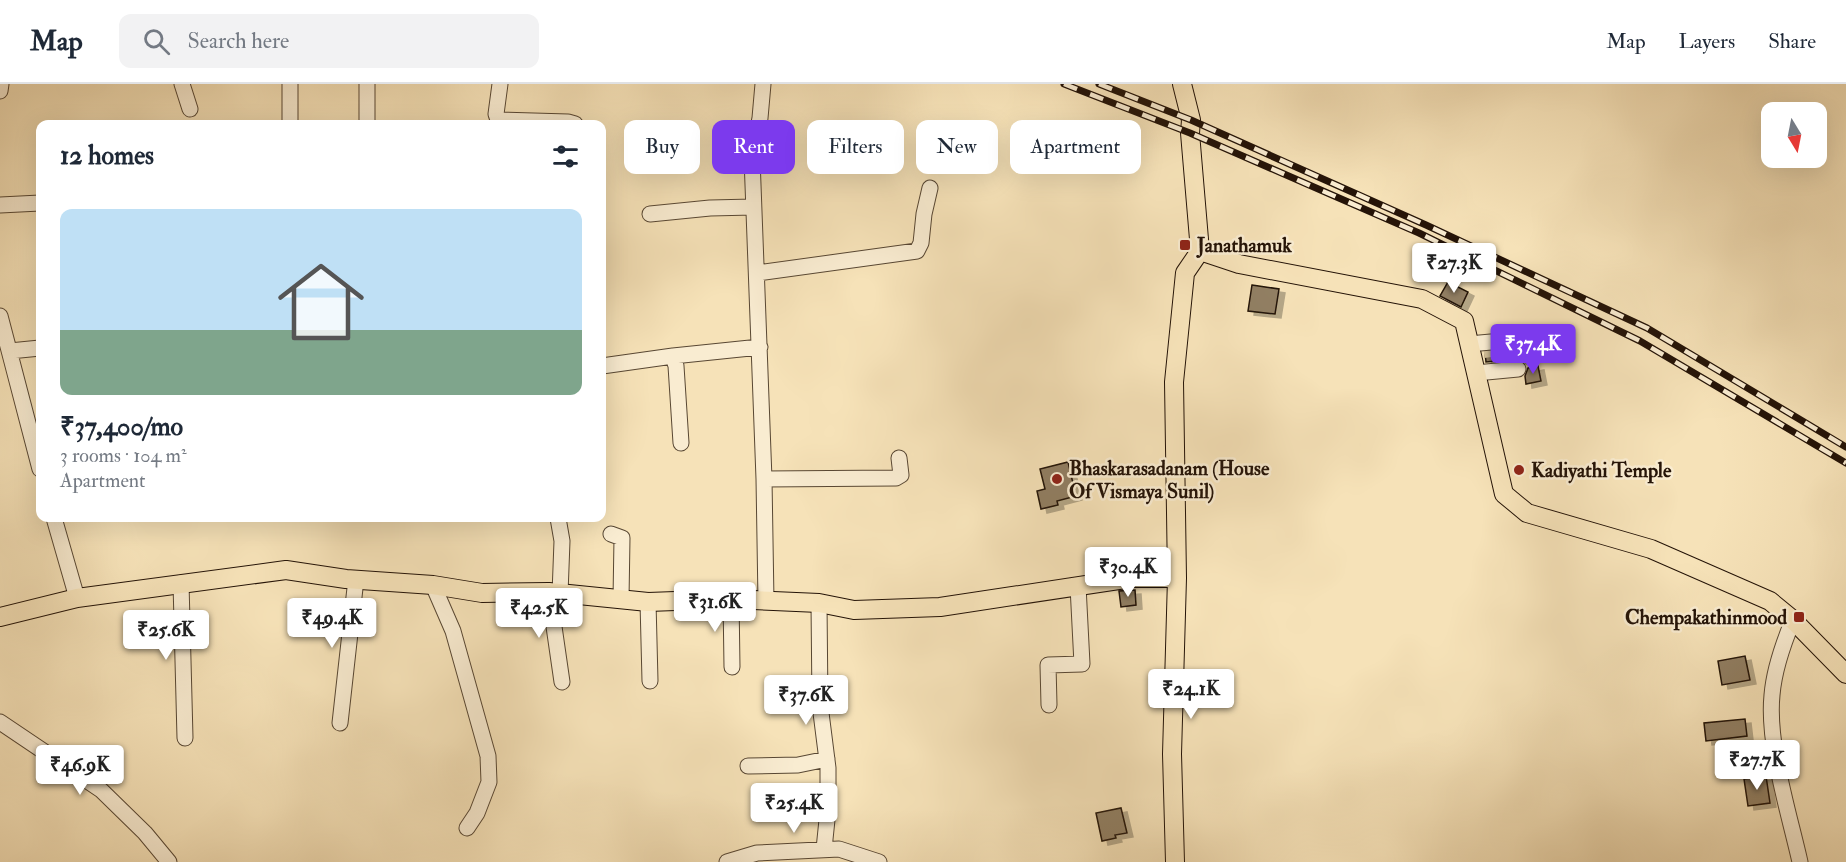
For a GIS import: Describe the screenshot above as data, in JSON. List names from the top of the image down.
{
  "places": {
    "transit": ["Janathamuk", "Chempakathinmood"],
    "other": ["Kadiyathi Temple", "Bhaskarasadanam (House Of Vismaya Sunil)"]
  },
  "north": "bottom",
  "page": {
    "header": "Map",
    "search": "Search here",
    "nav": ["Map", "Layers", "Share"],
    "chip": [
      "Buy",
      "Rent",
      "Filters",
      "New",
      "Apartment"
    ],
    "heading": "12 homes",
    "list": [
      {
        "name": "₹37,400/mo",
        "note": "3 rooms · 104 m² · Apartment"
      }
    ],
    "price": [
      "₹27.3K",
      "₹37.4K",
      "₹30.4K",
      "₹31.6K",
      "₹42.5K",
      "₹49.4K",
      "₹25.6K",
      "₹24.1K",
      "₹37.6K",
      "₹27.7K",
      "₹46.9K",
      "₹25.4K"
    ]
  }
}
